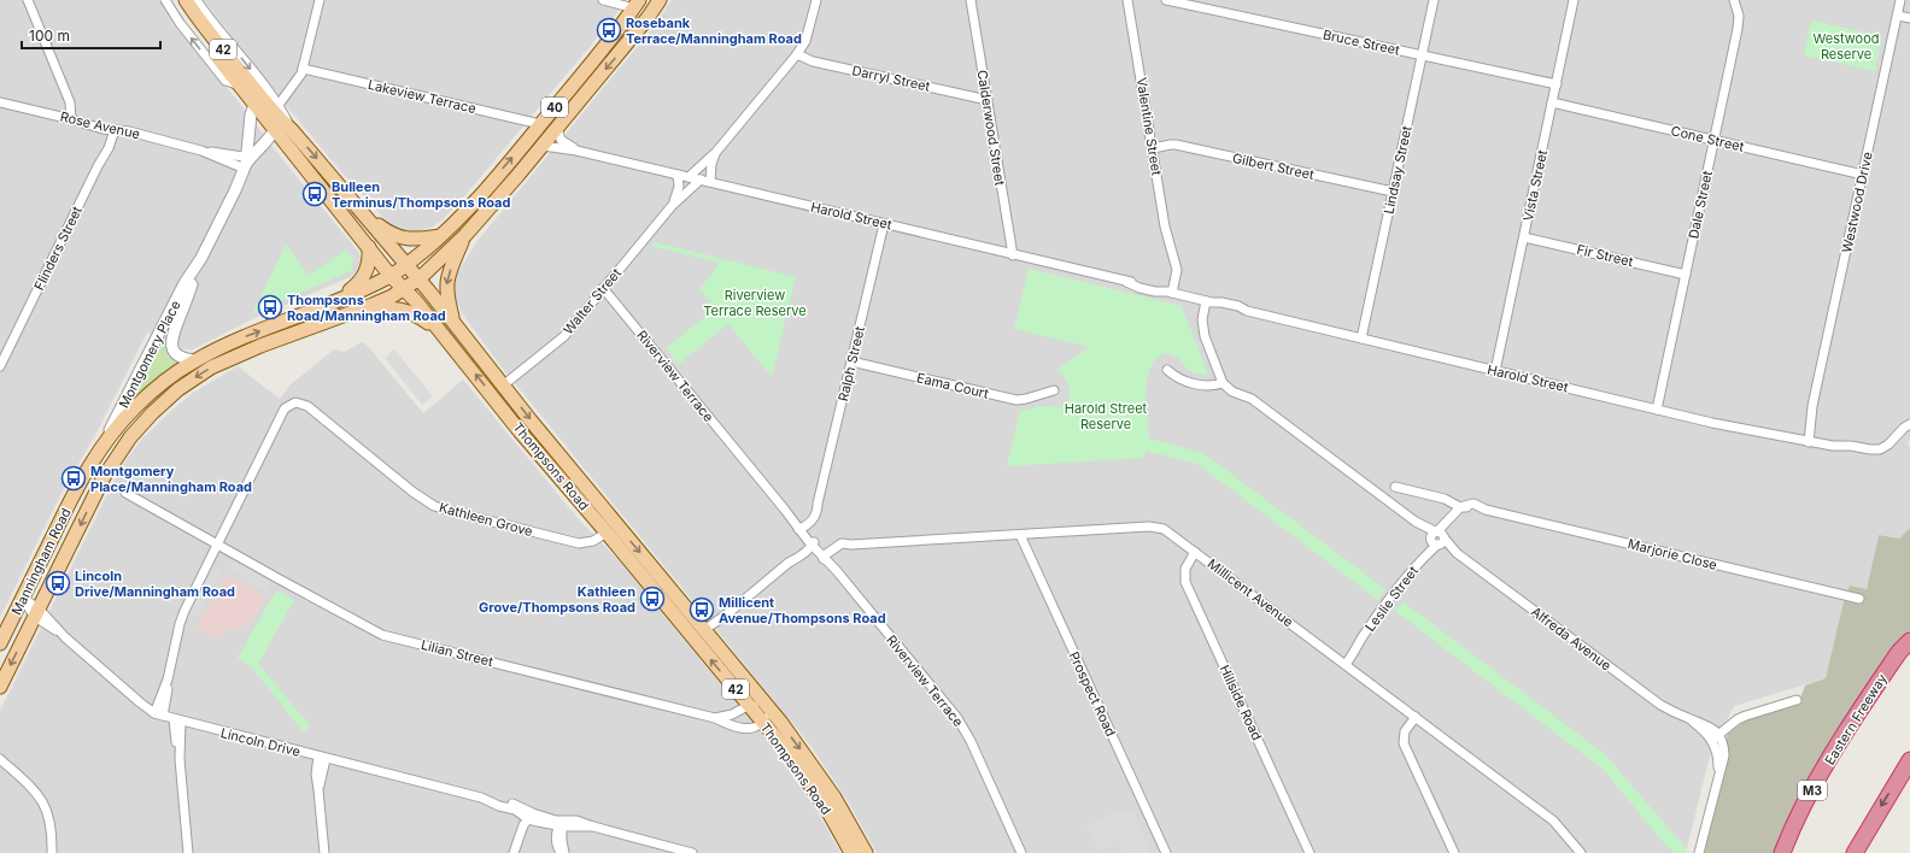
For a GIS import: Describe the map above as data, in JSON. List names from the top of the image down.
{
  "streets": {
    "highway": ["Eastern Freeway", "M3"],
    "main road": [
      "42",
      "40",
      "Thompsons Road",
      "Manningham Road"
    ],
    "street": [
      "Bruce Street",
      "Darryl Street",
      "Lakeview Terrace",
      "Rose Avenue",
      "Valentine Street",
      "Calderwood Street",
      "Cone Street",
      "Gilbert Street",
      "Lindsay Street",
      "Vista Street",
      "Westwood Drive",
      "Dale Street",
      "Harold Street",
      "Flinders Street",
      "Fir Street",
      "Walter Street",
      "Montgomery Place",
      "Ralph Street",
      "Riverview Terrace",
      "Eama Court",
      "Kathleen Grove",
      "Marjorie Close",
      "Millicent Avenue",
      "Leslie Street",
      "Alfreda Avenue",
      "Lilian Street",
      "Prospect Road",
      "Hillside Road",
      "Lincoln Drive"
    ]
  },
  "crossings": [
    ["Bruce Street", "Lindsay Street"],
    ["Bruce Street", "Vista Street"],
    ["Darryl Street", "Calderwood Street"],
    ["Lakeview Terrace", "Manningham Road"],
    ["Rose Avenue", "Flinders Street"],
    ["Rose Avenue", "Montgomery Place"],
    ["Valentine Street", "Gilbert Street"],
    ["Valentine Street", "Harold Street"],
    ["Calderwood Street", "Harold Street"],
    ["Cone Street", "Vista Street"],
    ["Cone Street", "Westwood Drive"],
    ["Cone Street", "Dale Street"],
    ["Gilbert Street", "Lindsay Street"],
    ["Lindsay Street", "Harold Street"],
    ["Vista Street", "Harold Street"],
    ["Vista Street", "Fir Street"],
    ["Westwood Drive", "Harold Street"],
    ["Dale Street", "Harold Street"],
    ["Dale Street", "Fir Street"],
    ["Harold Street", "Walter Street"],
    ["Harold Street", "Ralph Street"],
    ["Harold Street", "Manningham Road"],
    ["Walter Street", "Riverview Terrace"],
    ["Walter Street", "Thompsons Road"],
    ["Montgomery Place", "Thompsons Road"],
    ["Montgomery Place", "Manningham Road"],
    ["Ralph Street", "Riverview Terrace"],
    ["Ralph Street", "Eama Court"],
    ["Riverview Terrace", "Millicent Avenue"],
    ["Thompsons Road", "Kathleen Grove"],
    ["Thompsons Road", "Manningham Road"],
    ["Thompsons Road", "Lilian Street"],
    ["Kathleen Grove", "Lilian Street"],
    ["Marjorie Close", "Leslie Street"],
    ["Manningham Road", "Lincoln Drive"],
    ["Millicent Avenue", "Leslie Street"],
    ["Millicent Avenue", "Prospect Road"],
    ["Millicent Avenue", "Hillside Road"],
    ["Leslie Street", "Alfreda Avenue"]
  ],
  "parks": ["Westwood Reserve", "Riverview Terrace Reserve", "Harold Street Reserve"],
  "places": {
    "bus stop": [
      "Rosebank Terrace/Manningham Road",
      "Bulleen Terminus/Thompsons Road",
      "Thompsons Road/Manningham Road",
      "Montgomery Place/Manningham Road",
      "Lincoln Drive/Manningham Road",
      "Kathleen Grove/Thompsons Road",
      "Millicent Avenue/Thompsons Road"
    ]
  },
  "scale_bar": "100 m"
}
